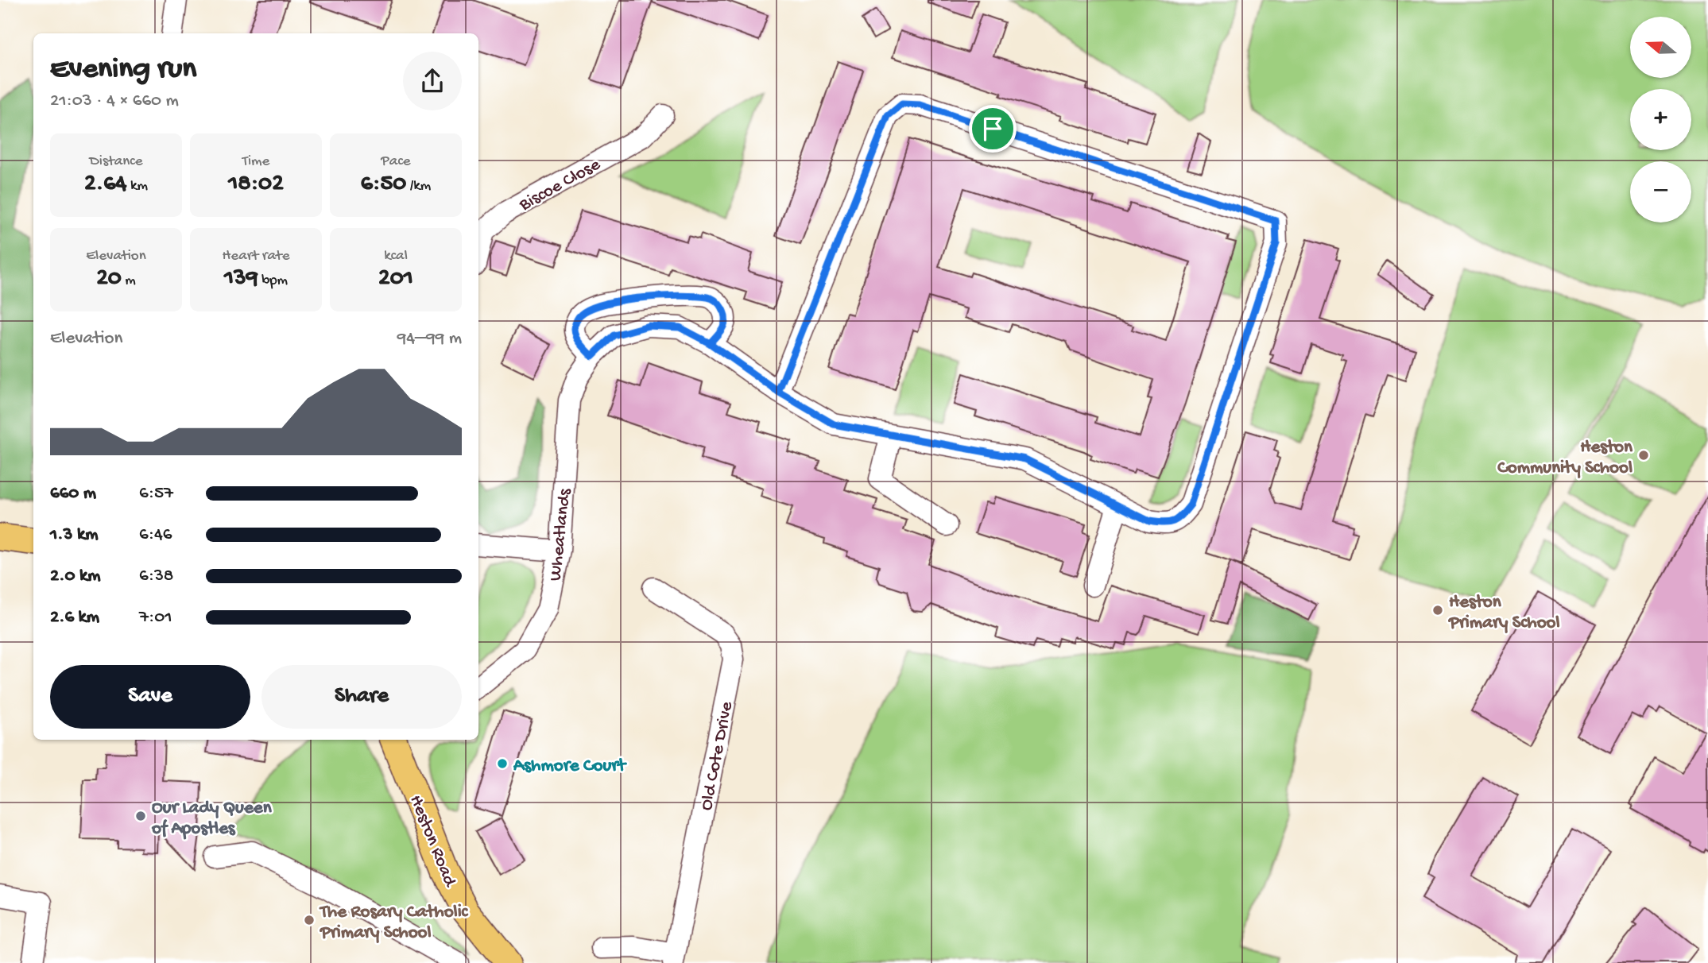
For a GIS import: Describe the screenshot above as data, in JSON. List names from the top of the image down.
{
  "streets": {
    "main road": ["Heston Road"],
    "street": ["Biscoe Close", "Wheatlands", "Old Cote Drive"]
  },
  "places": [
    "Heston Community School",
    "Heston Primary School",
    "Ashmore Court",
    "Our Lady Queen of Apostles",
    "The Rosary Catholic Primary School"
  ],
  "north": "left",
  "page": {
    "map_buttons": ["+", "−"],
    "heading": ["Evening run", "21:03 · 4 × 660 m"],
    "stats": [
      ["Distance", "2.64 km"],
      ["Time", "18:02"],
      ["Pace", "6:50 /km"],
      ["Elevation", "20 m"],
      ["Heart rate", "139 bpm"],
      ["kcal", "201"]
    ],
    "chart": ["Elevation", "94–99 m"],
    "list": [
      {
        "name": "660 m",
        "note": "6:57"
      },
      {
        "name": "1.3 km",
        "note": "6:46"
      },
      {
        "name": "2.0 km",
        "note": "6:38"
      },
      {
        "name": "2.6 km",
        "note": "7:01"
      }
    ],
    "buttons": ["Save", "Share"]
  }
}
